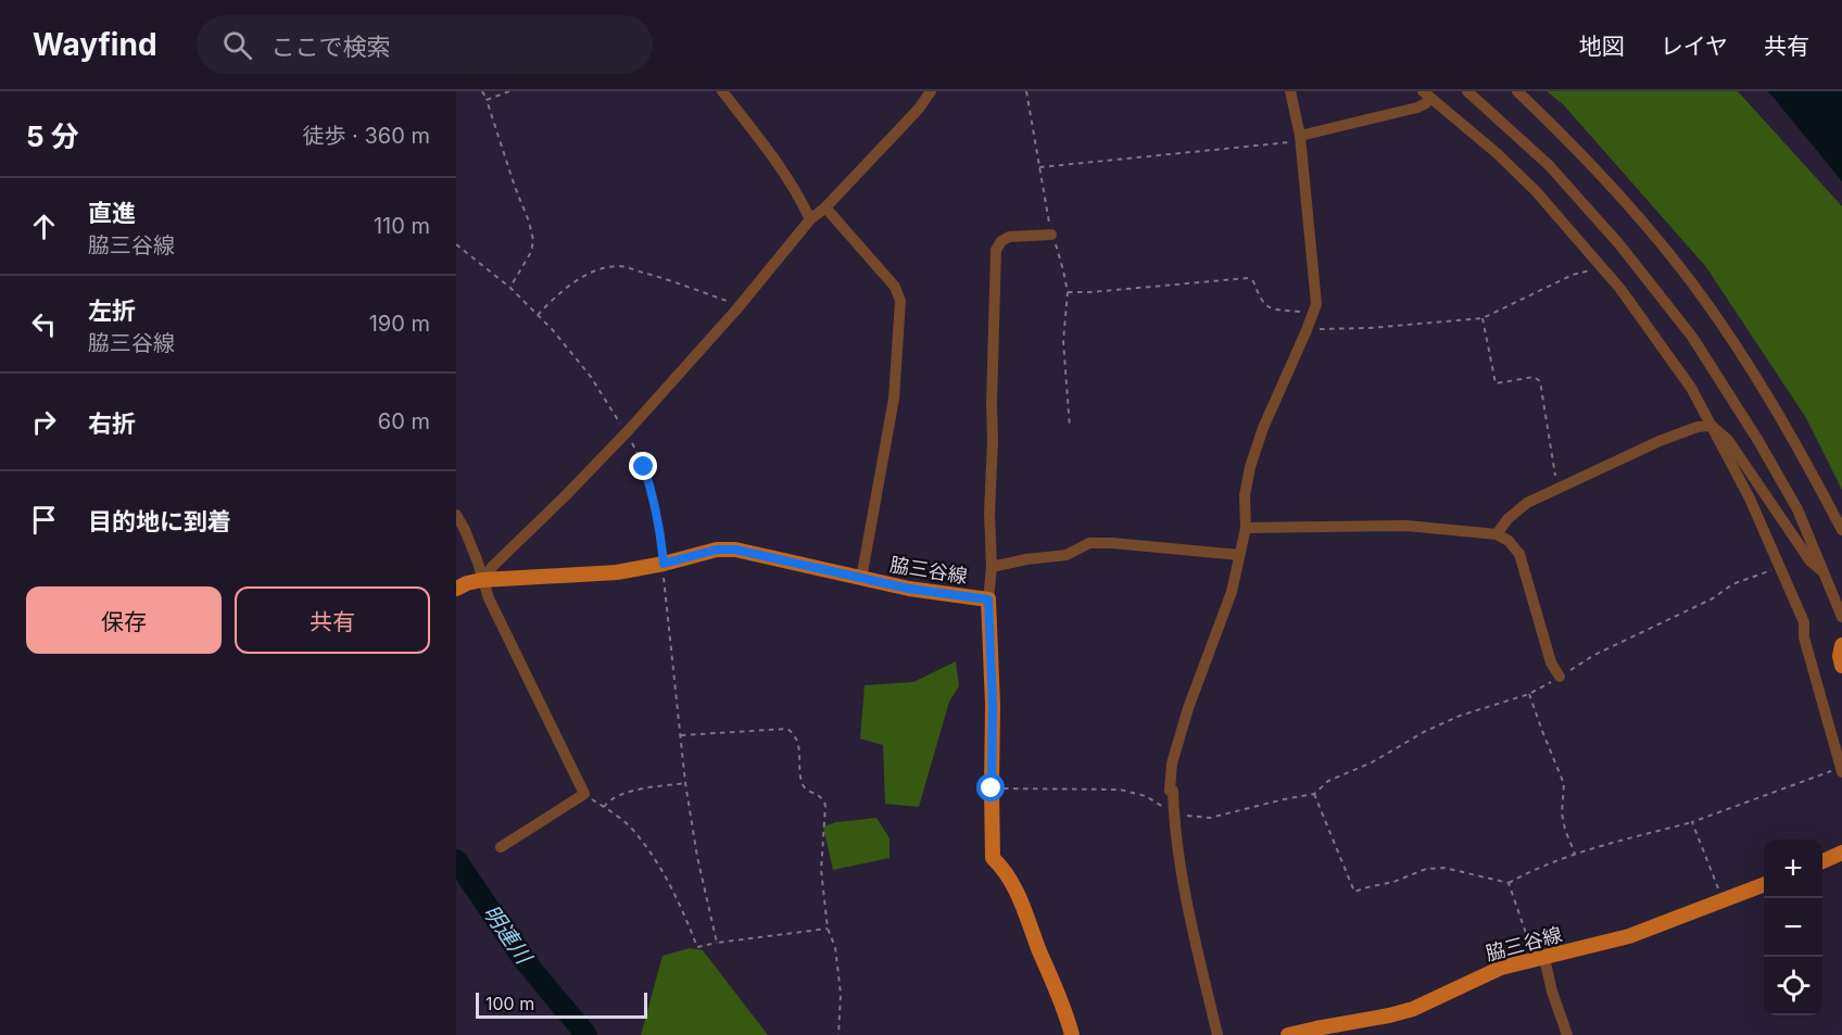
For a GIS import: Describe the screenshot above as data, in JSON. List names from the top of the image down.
{
  "streets": {
    "main road": ["脇三谷線"]
  },
  "water": ["明連川"],
  "scale_bar": "100 m",
  "page": {
    "header": "Wayfind",
    "search": "ここで検索",
    "nav": ["地図", "レイヤ", "共有"],
    "heading": ["5 分", "徒歩 · 360 m"],
    "list": [
      ["直進", "脇三谷線", "110 m"],
      ["左折", "脇三谷線", "190 m"],
      ["右折", "60 m"],
      "目的地に到着"
    ],
    "buttons": ["保存", "共有"],
    "map_buttons": ["+", "−"],
    "scale": "100 m"
  }
}
